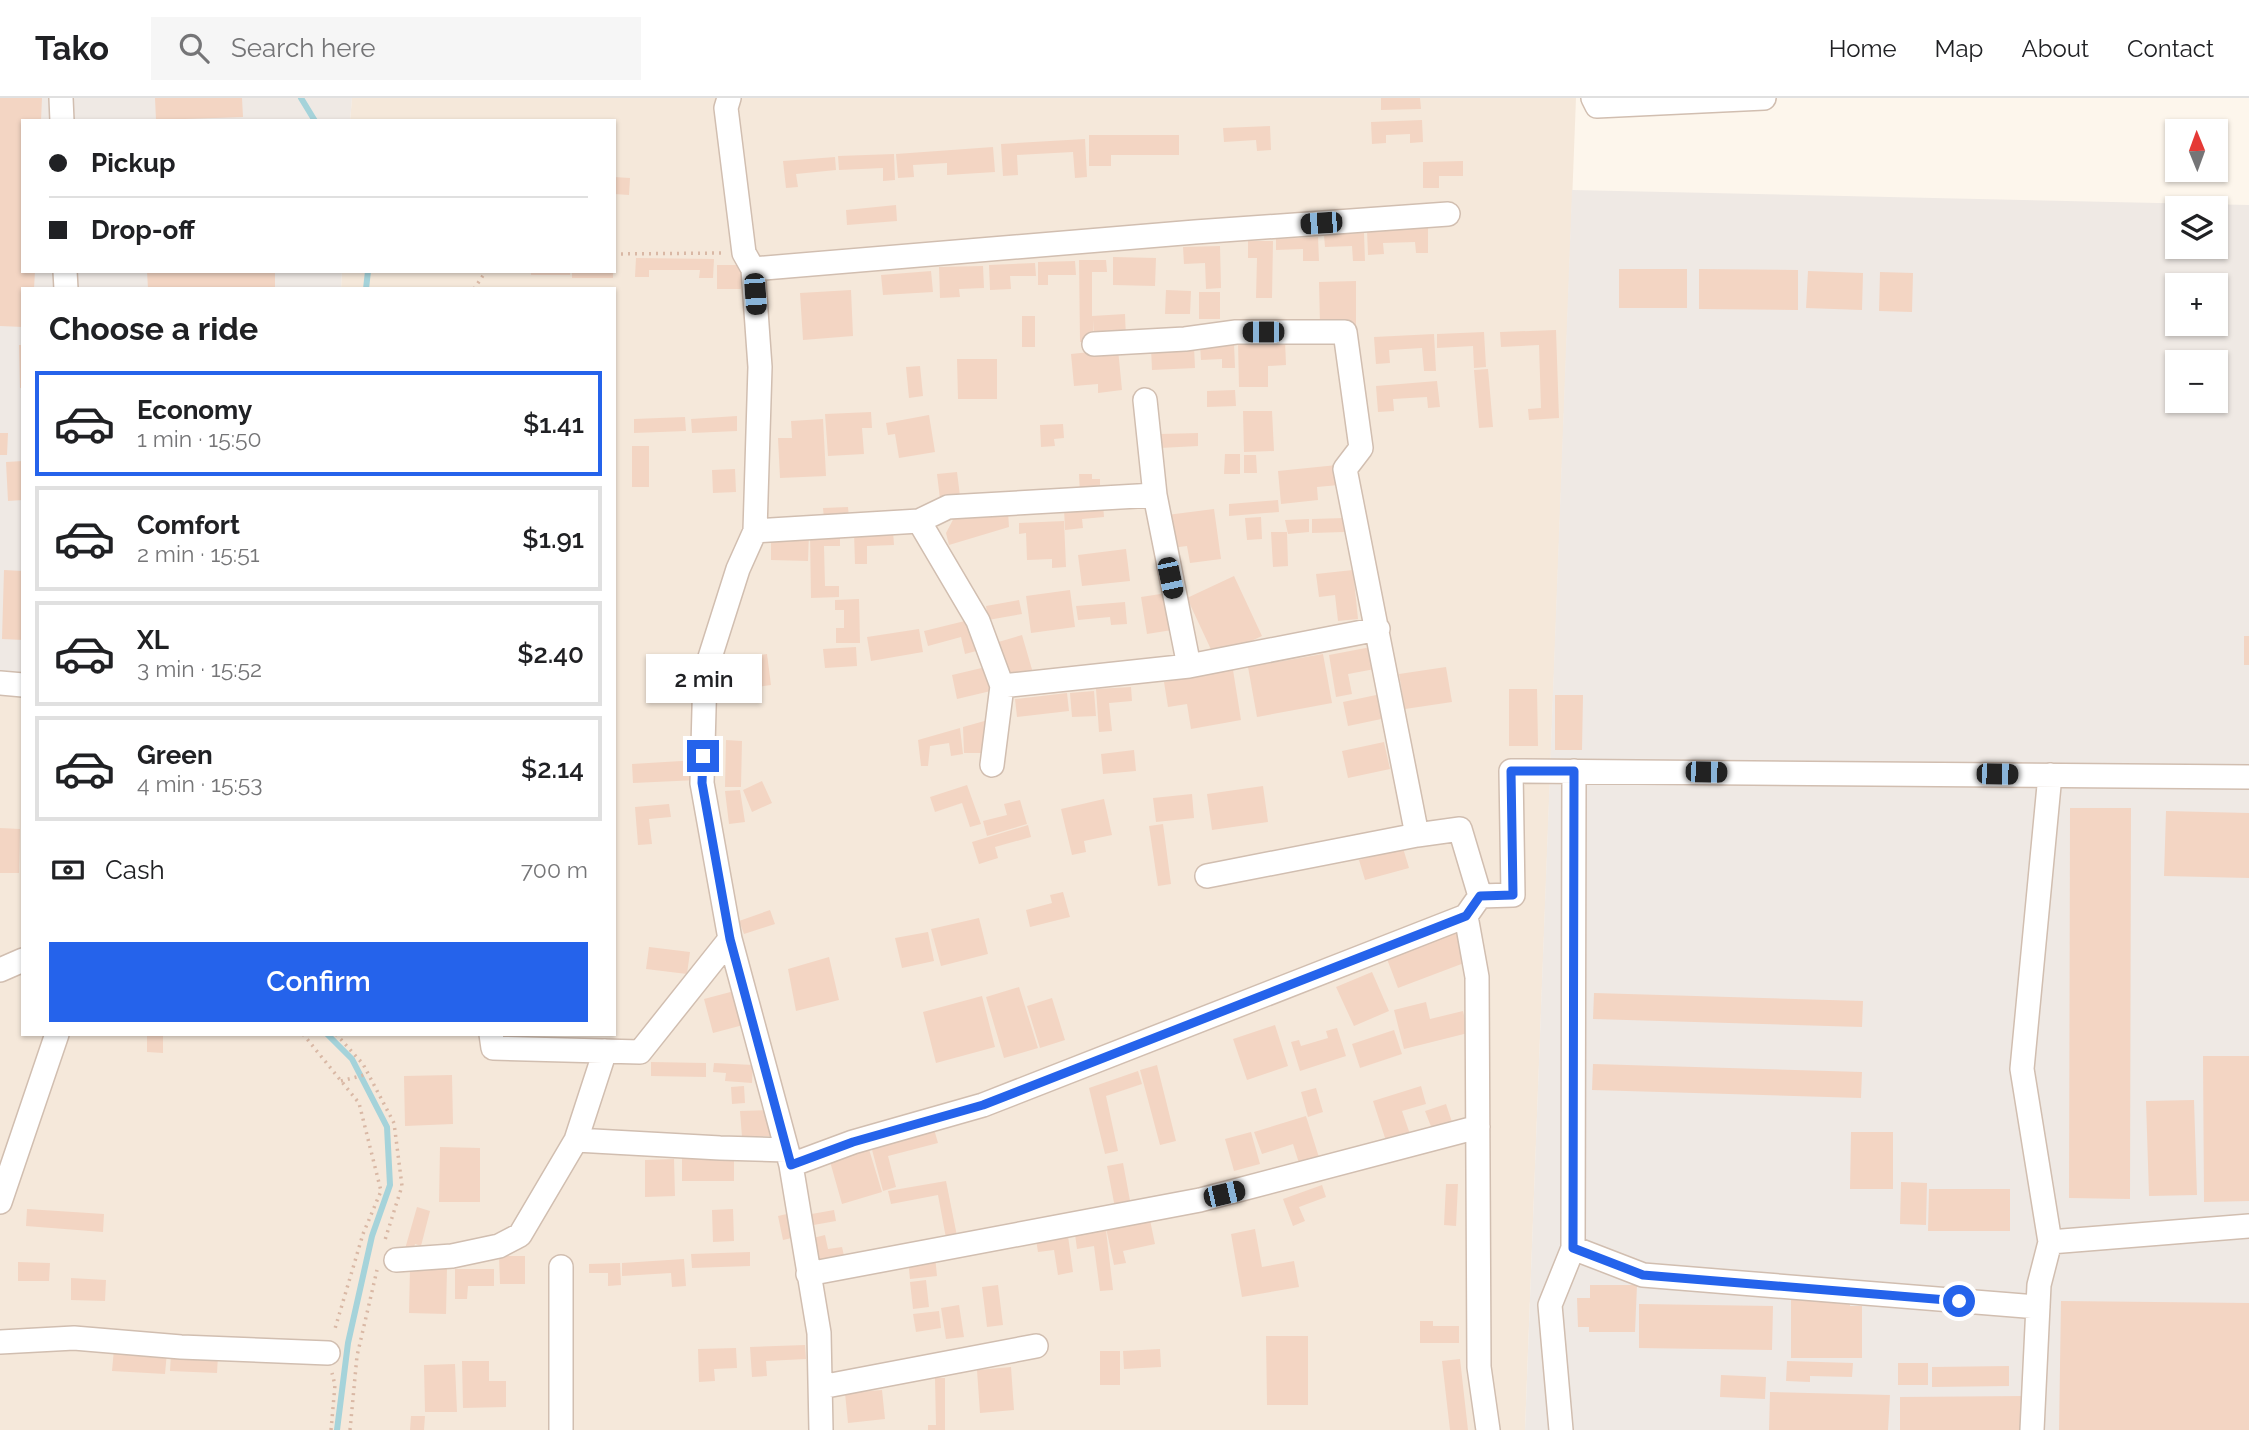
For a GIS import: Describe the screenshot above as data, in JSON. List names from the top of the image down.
{
  "north": "top",
  "page": {
    "header": "Tako",
    "search": "Search here",
    "nav": [
      "Home",
      "Map",
      "About",
      "Contact"
    ],
    "map_buttons": ["+", "−"],
    "banner": ["Pickup", "Drop-off"],
    "heading": "Choose a ride",
    "list": [
      {
        "name": "Economy",
        "note": "1 min · 15:50",
        "value": "$1.41"
      },
      {
        "name": "Comfort",
        "note": "2 min · 15:51",
        "value": "$1.91"
      },
      {
        "name": "XL",
        "note": "3 min · 15:52",
        "value": "$2.40"
      },
      {
        "name": "Green",
        "note": "4 min · 15:53",
        "value": "$2.14"
      }
    ],
    "bubble": "2 min",
    "pay": ["Cash", "700 m"],
    "buttons": "Confirm"
  }
}
